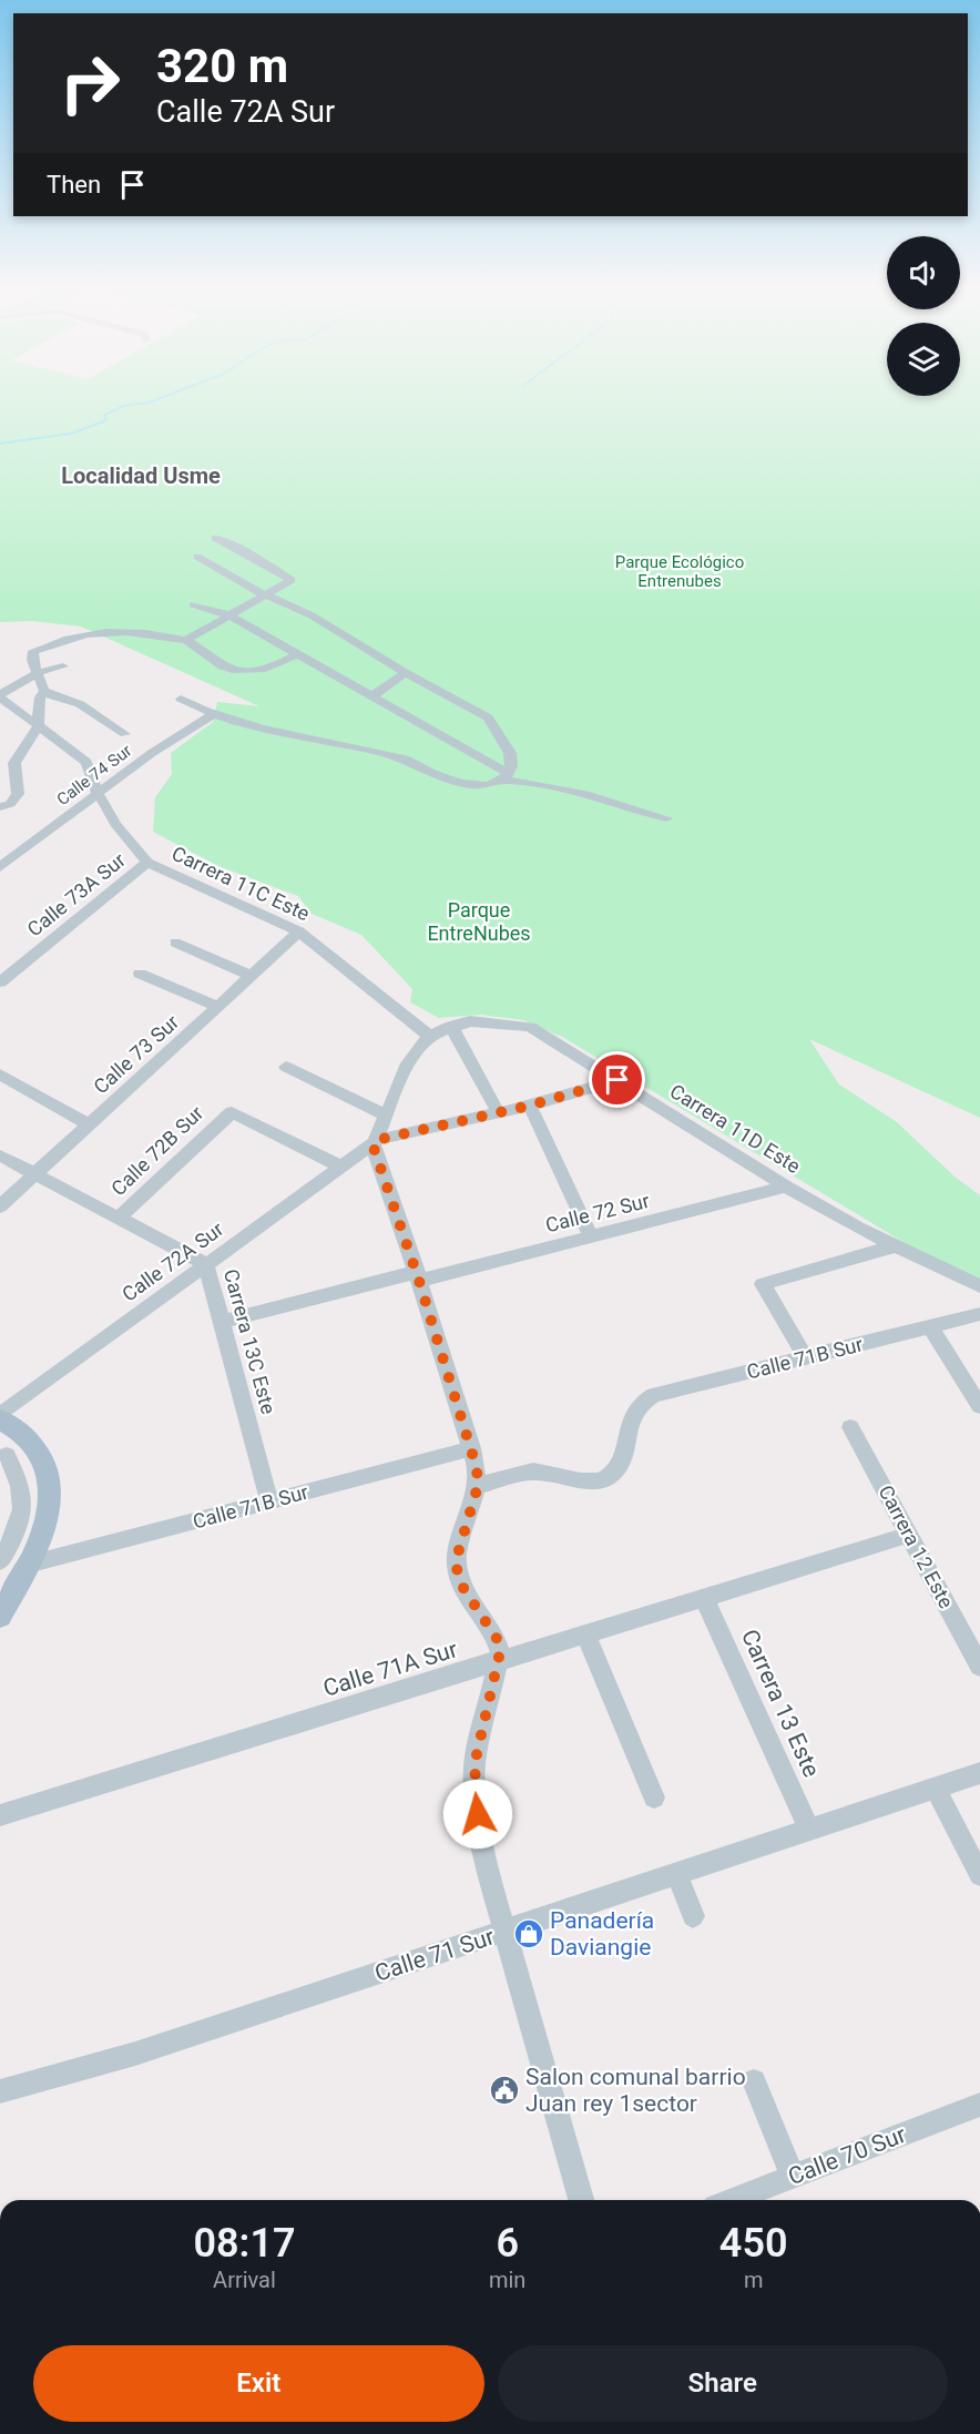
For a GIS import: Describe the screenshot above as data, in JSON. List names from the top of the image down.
{
  "streets": {
    "street": [
      "Calle 74 Sur",
      "Carrera 11C Este",
      "Calle 73A Sur",
      "Calle 73 Sur",
      "Carrera 11D Este",
      "Calle 72B Sur",
      "Calle 72 Sur",
      "Calle 72A Sur",
      "Carrera 13C Este",
      "Calle 71B Sur",
      "Carrera 12 Este",
      "Calle 71A Sur",
      "Carrera 13 Este",
      "Calle 71 Sur",
      "Calle 70 Sur"
    ]
  },
  "crossings": [
    ["Calle 74 Sur", "Carrera 11C Este"],
    ["Carrera 11C Este", "Calle 73A Sur"],
    ["Carrera 11C Este", "Calle 73 Sur"],
    ["Carrera 11C Este", "Carrera 11D Este"],
    ["Calle 73 Sur", "Carrera 13C Este"],
    ["Carrera 11D Este", "Calle 72 Sur"],
    ["Carrera 11D Este", "Calle 72A Sur"],
    ["Calle 72B Sur", "Calle 72A Sur"],
    ["Calle 72B Sur", "Carrera 13C Este"],
    ["Calle 72 Sur", "Carrera 13C Este"],
    ["Calle 72A Sur", "Carrera 13C Este"],
    ["Carrera 13C Este", "Calle 71B Sur"],
    ["Carrera 12 Este", "Calle 71A Sur"],
    ["Calle 71A Sur", "Carrera 13 Este"],
    ["Carrera 13 Este", "Calle 71 Sur"]
  ],
  "districts": ["Localidad Usme"],
  "parks": ["Parque Ecológico Entrenubes", "Parque EntreNubes"],
  "places": {
    "shop": ["Panadería Daviangie"],
    "public building": ["Salon comunal barrio Juan rey 1sector"]
  },
  "page": {
    "turn": ["320 m", "Calle 72A Sur"],
    "then": "Then",
    "eta": [
      "08:17",
      "Arrival",
      "6",
      "min",
      "450",
      "m"
    ],
    "buttons": ["Exit", "Share"]
  }
}
